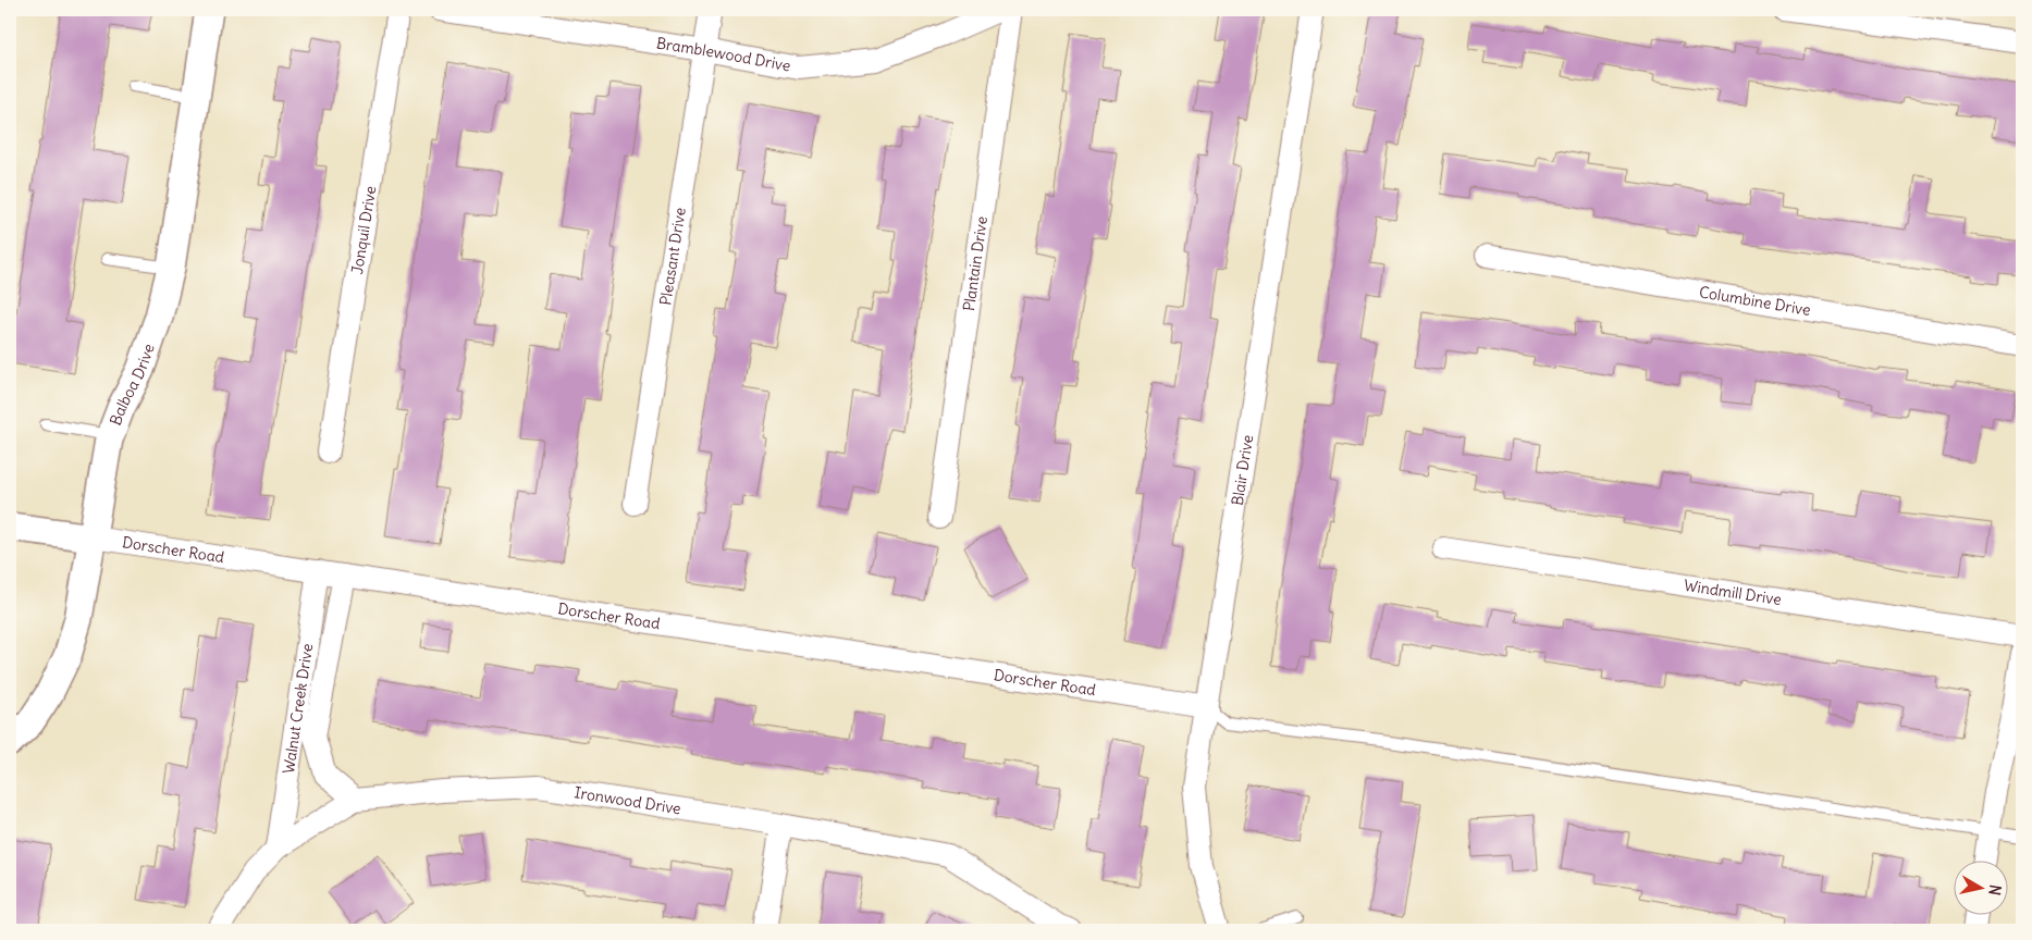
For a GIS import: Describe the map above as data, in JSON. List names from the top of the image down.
{
  "streets": {
    "street": [
      "Bramblewood Drive",
      "Jonquil Drive",
      "Pleasant Drive",
      "Plantain Drive",
      "Columbine Drive",
      "Balboa Drive",
      "Blair Drive",
      "Dorscher Road",
      "Windmill Drive",
      "Walnut Creek Drive",
      "Ironwood Drive"
    ]
  },
  "crossings": [
    ["Bramblewood Drive", "Pleasant Drive"],
    ["Balboa Drive", "Dorscher Road"],
    ["Blair Drive", "Dorscher Road"],
    ["Dorscher Road", "Walnut Creek Drive"],
    ["Walnut Creek Drive", "Ironwood Drive"]
  ],
  "north": "right"
}
